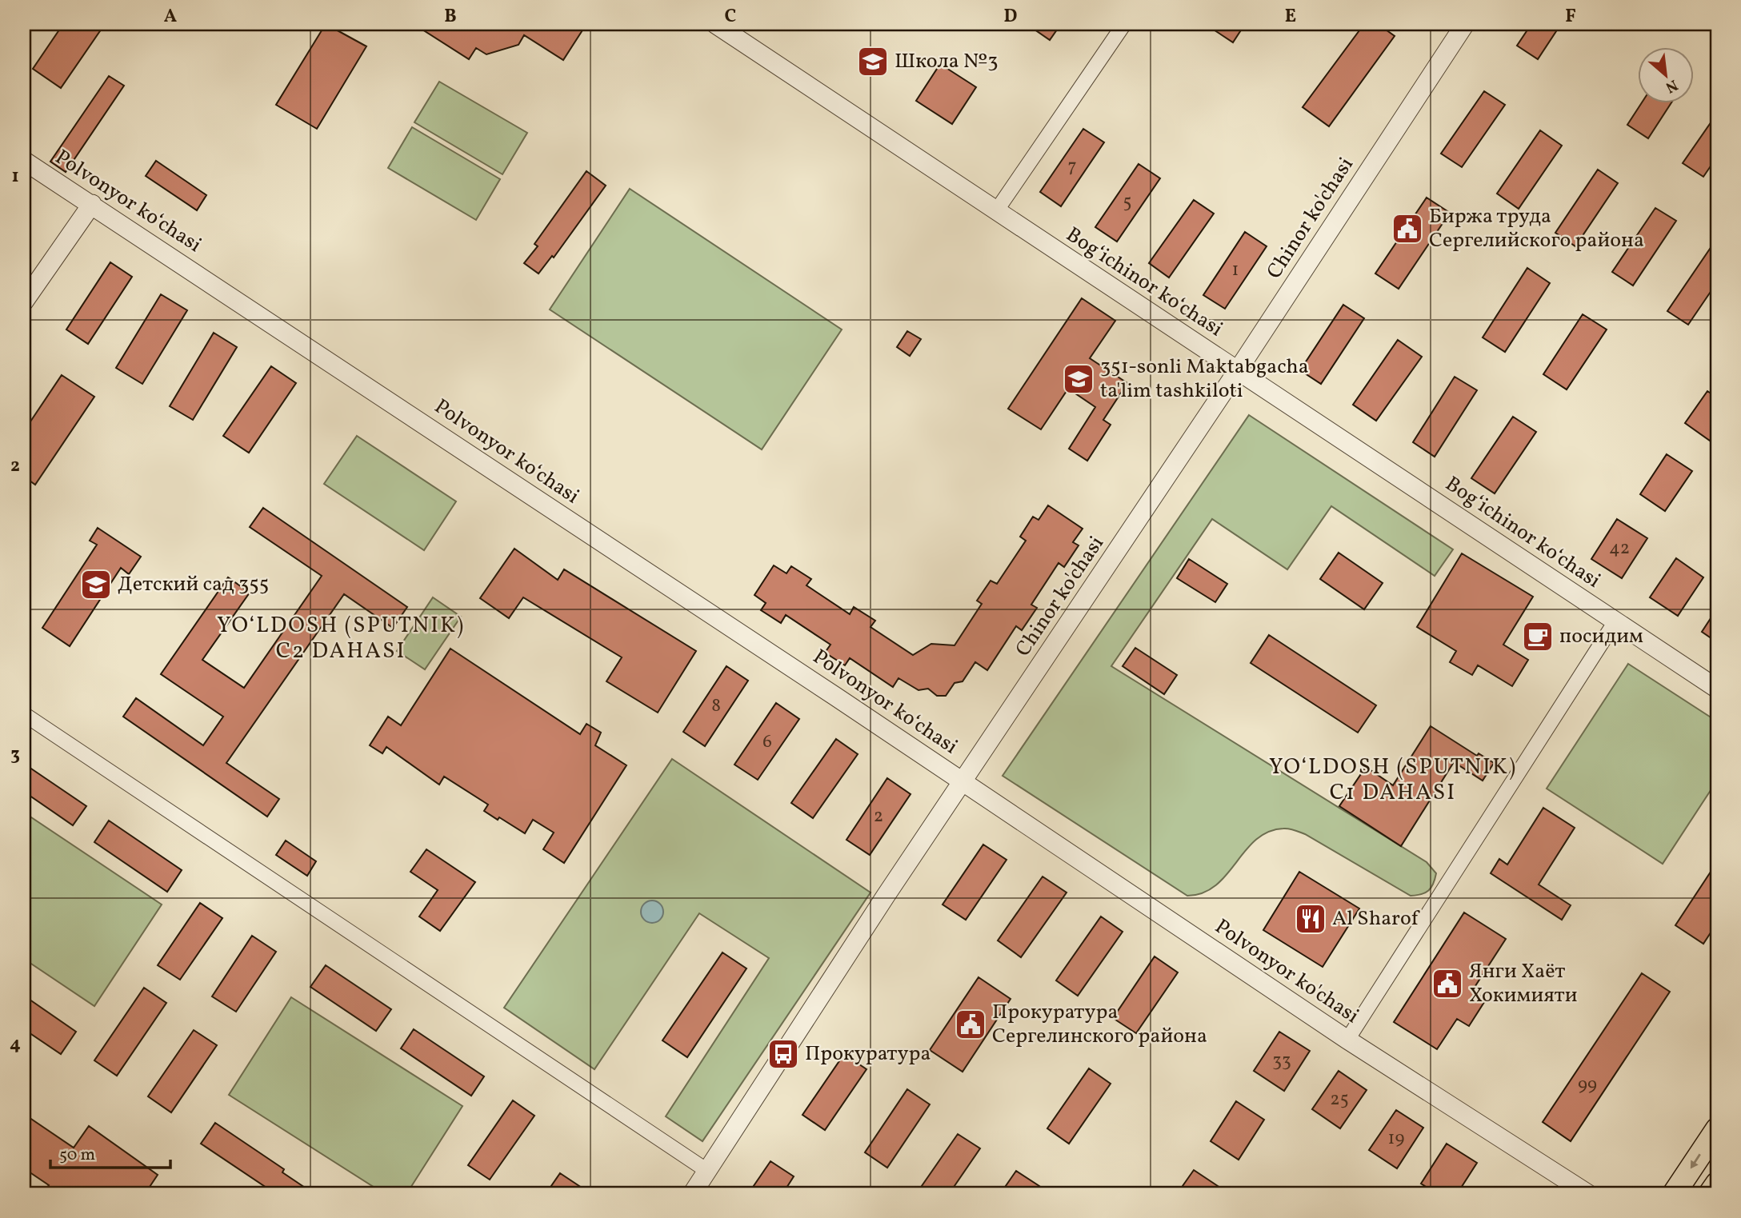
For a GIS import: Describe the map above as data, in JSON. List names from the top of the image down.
{
  "streets": {
    "street": [
      "Polvonyor koʻchasi",
      "Chinor ko'chasi",
      "Bogʻichinor koʻchasi",
      "Polvonyor ko'chasi"
    ]
  },
  "crossings": [
    ["Polvonyor koʻchasi", "Chinor ko'chasi"],
    ["Polvonyor koʻchasi", "Polvonyor ko'chasi"],
    ["Chinor ko'chasi", "Bogʻichinor koʻchasi"],
    ["Chinor ko'chasi", "Polvonyor ko'chasi"]
  ],
  "districts": ["YO‘LDOSH (SPUTNIK) C2 DAHASI", "YO‘LDOSH (SPUTNIK) C1 DAHASI"],
  "places": {
    "school or university": ["Школа №3", "351-sonli Maktabgacha ta'lim tashkiloti", "Детский сад 355"],
    "public building": ["Биржа труда Сергелийского района", "Янги Хаёт Хокимияти", "Прокуратура Сергелинского района"],
    "cafe": ["посидим"],
    "restaurant": ["Al Sharof"],
    "bus stop": ["Прокуратура"]
  },
  "house_numbers": [
    "7",
    "5",
    "1",
    "42",
    "8",
    "6",
    "2",
    "33",
    "99",
    "25",
    "19"
  ],
  "scale_bar": "50 m",
  "north": "bottom right",
  "grid": {
    "columns": [
      "A",
      "B",
      "C",
      "D",
      "E",
      "F"
    ],
    "rows": [
      "1",
      "2",
      "3",
      "4"
    ]
  }
}
